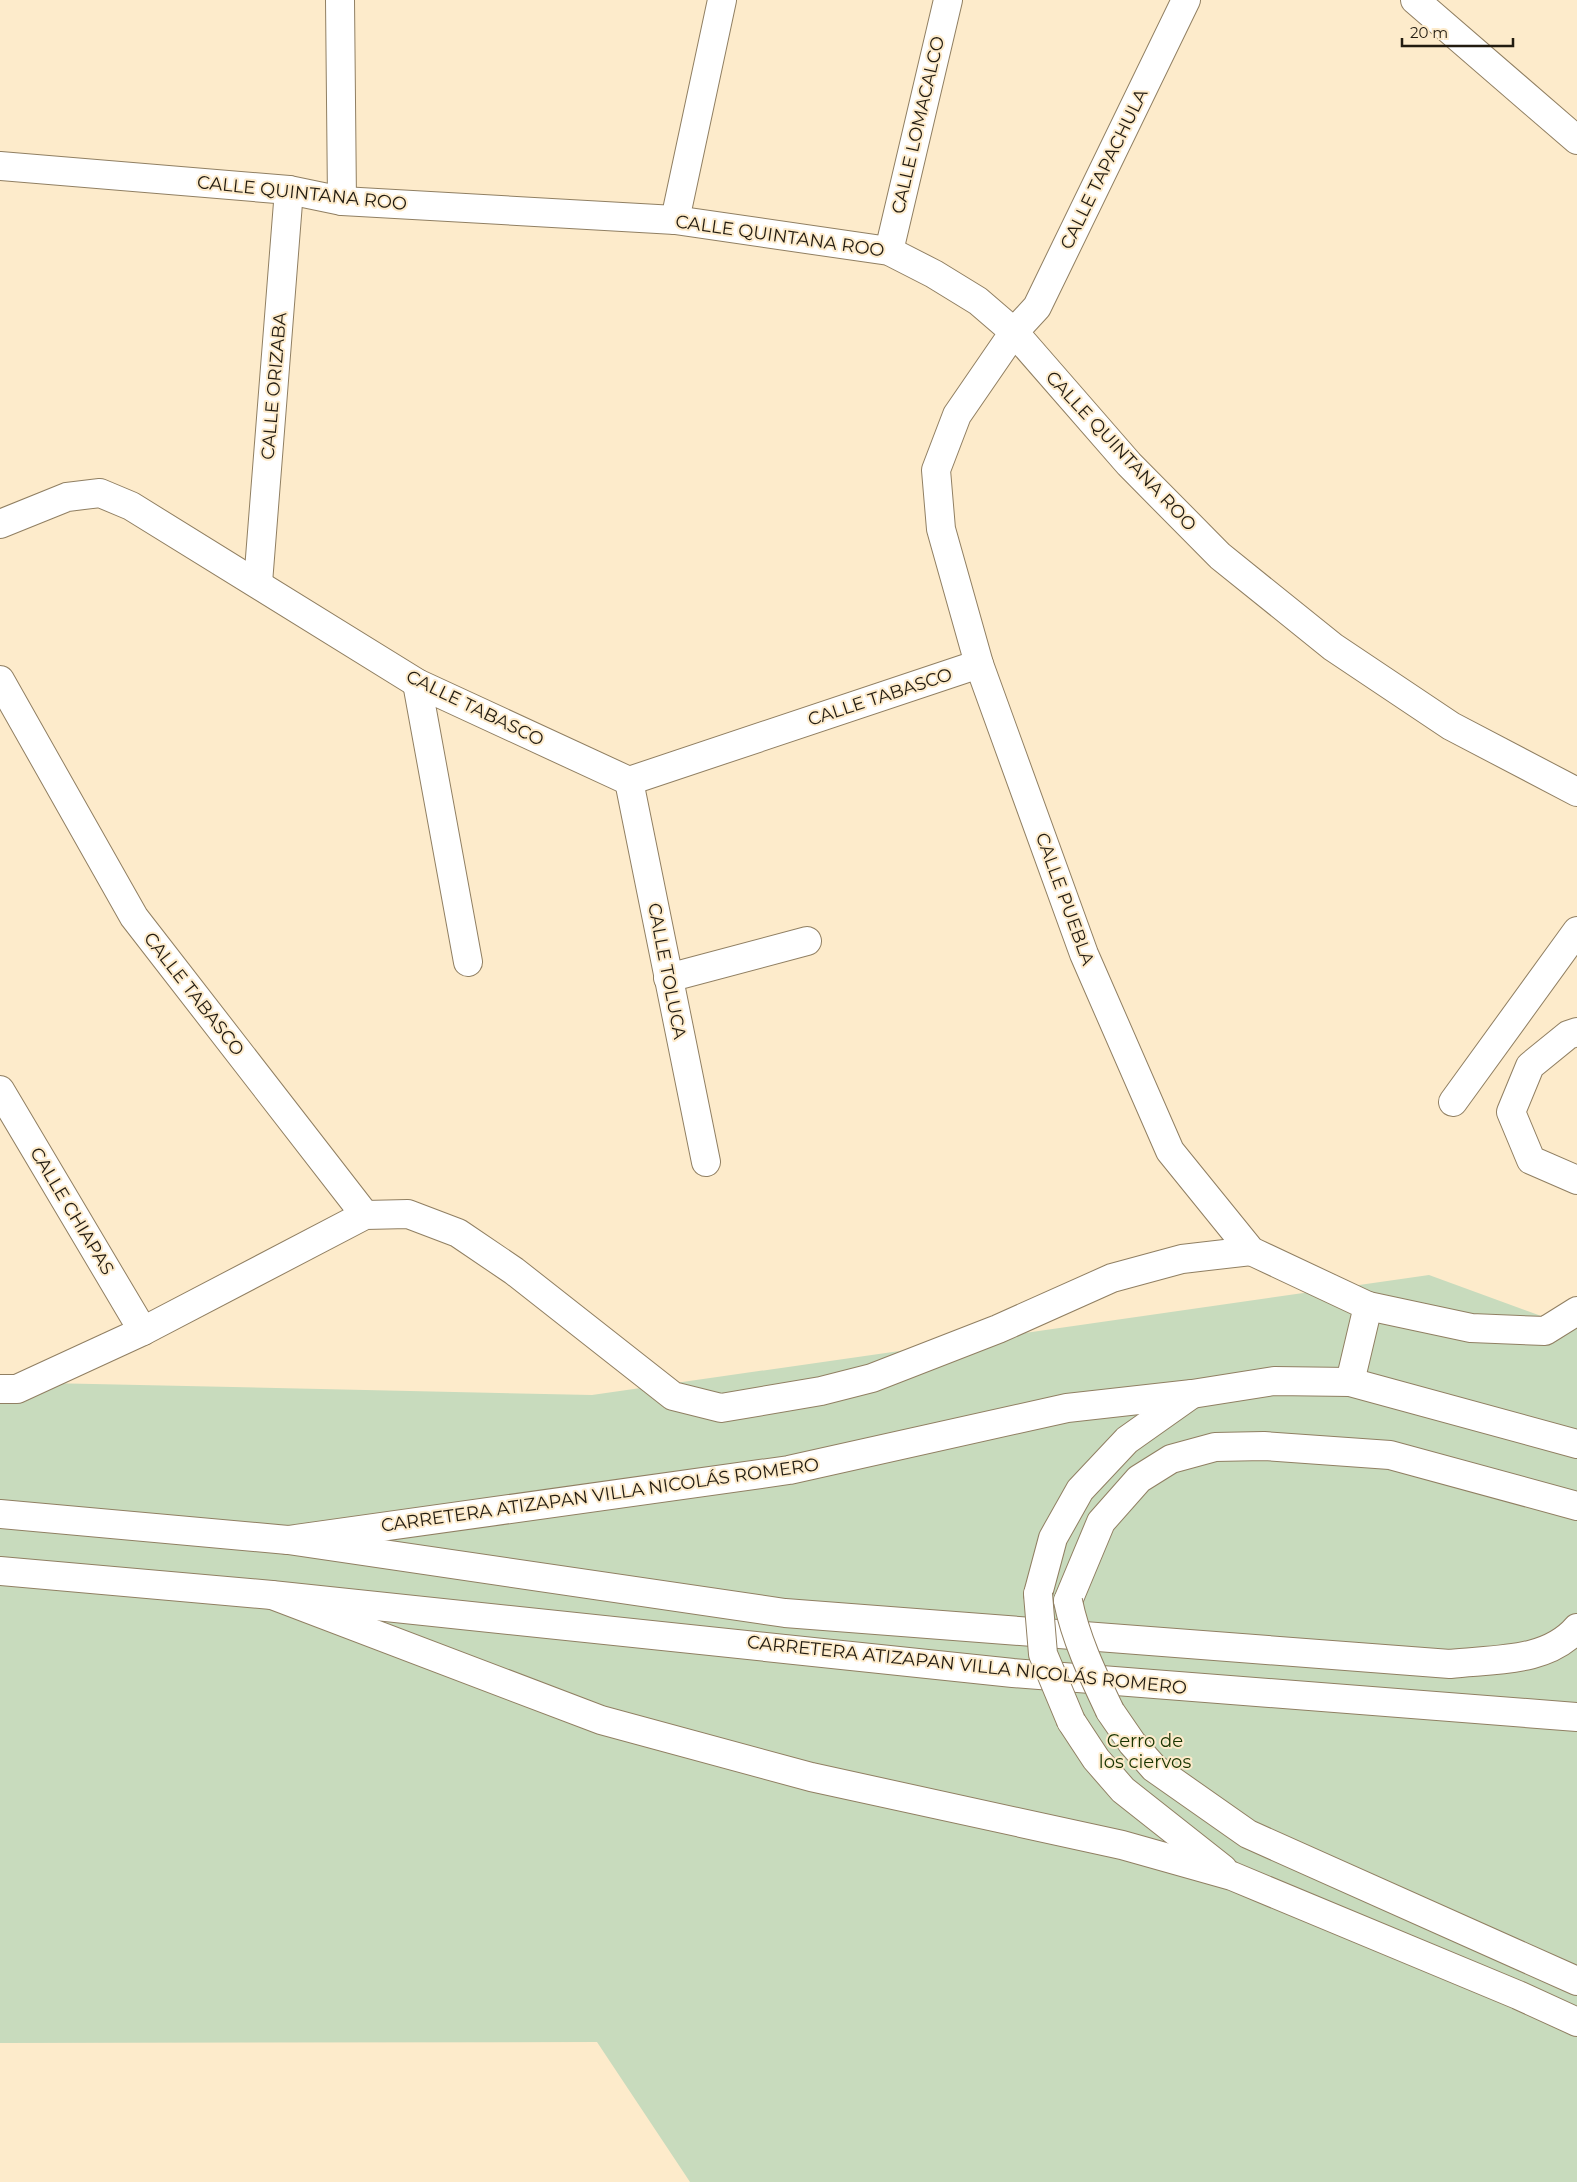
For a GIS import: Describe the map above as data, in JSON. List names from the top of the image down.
{
  "streets": {
    "main road": [
      "CALLE LOMACALCO",
      "CALLE TAPACHULA",
      "CALLE QUINTANA ROO",
      "CALLE ORIZABA",
      "CALLE TABASCO",
      "CALLE PUEBLA",
      "CALLE TOLUCA",
      "CALLE CHIAPAS",
      "CARRETERA ATIZAPAN VILLA NICOLÁS ROMERO"
    ]
  },
  "crossings": [
    ["CALLE LOMACALCO", "CALLE QUINTANA ROO"],
    ["CALLE TAPACHULA", "CALLE QUINTANA ROO"],
    ["CALLE TAPACHULA", "CALLE PUEBLA"],
    ["CALLE QUINTANA ROO", "CALLE ORIZABA"],
    ["CALLE QUINTANA ROO", "CALLE PUEBLA"],
    ["CALLE ORIZABA", "CALLE TABASCO"],
    ["CALLE TABASCO", "CALLE PUEBLA"],
    ["CALLE TABASCO", "CALLE TOLUCA"]
  ],
  "parks": ["Cerro de los ciervos"],
  "scale_bar": "20 m"
}
